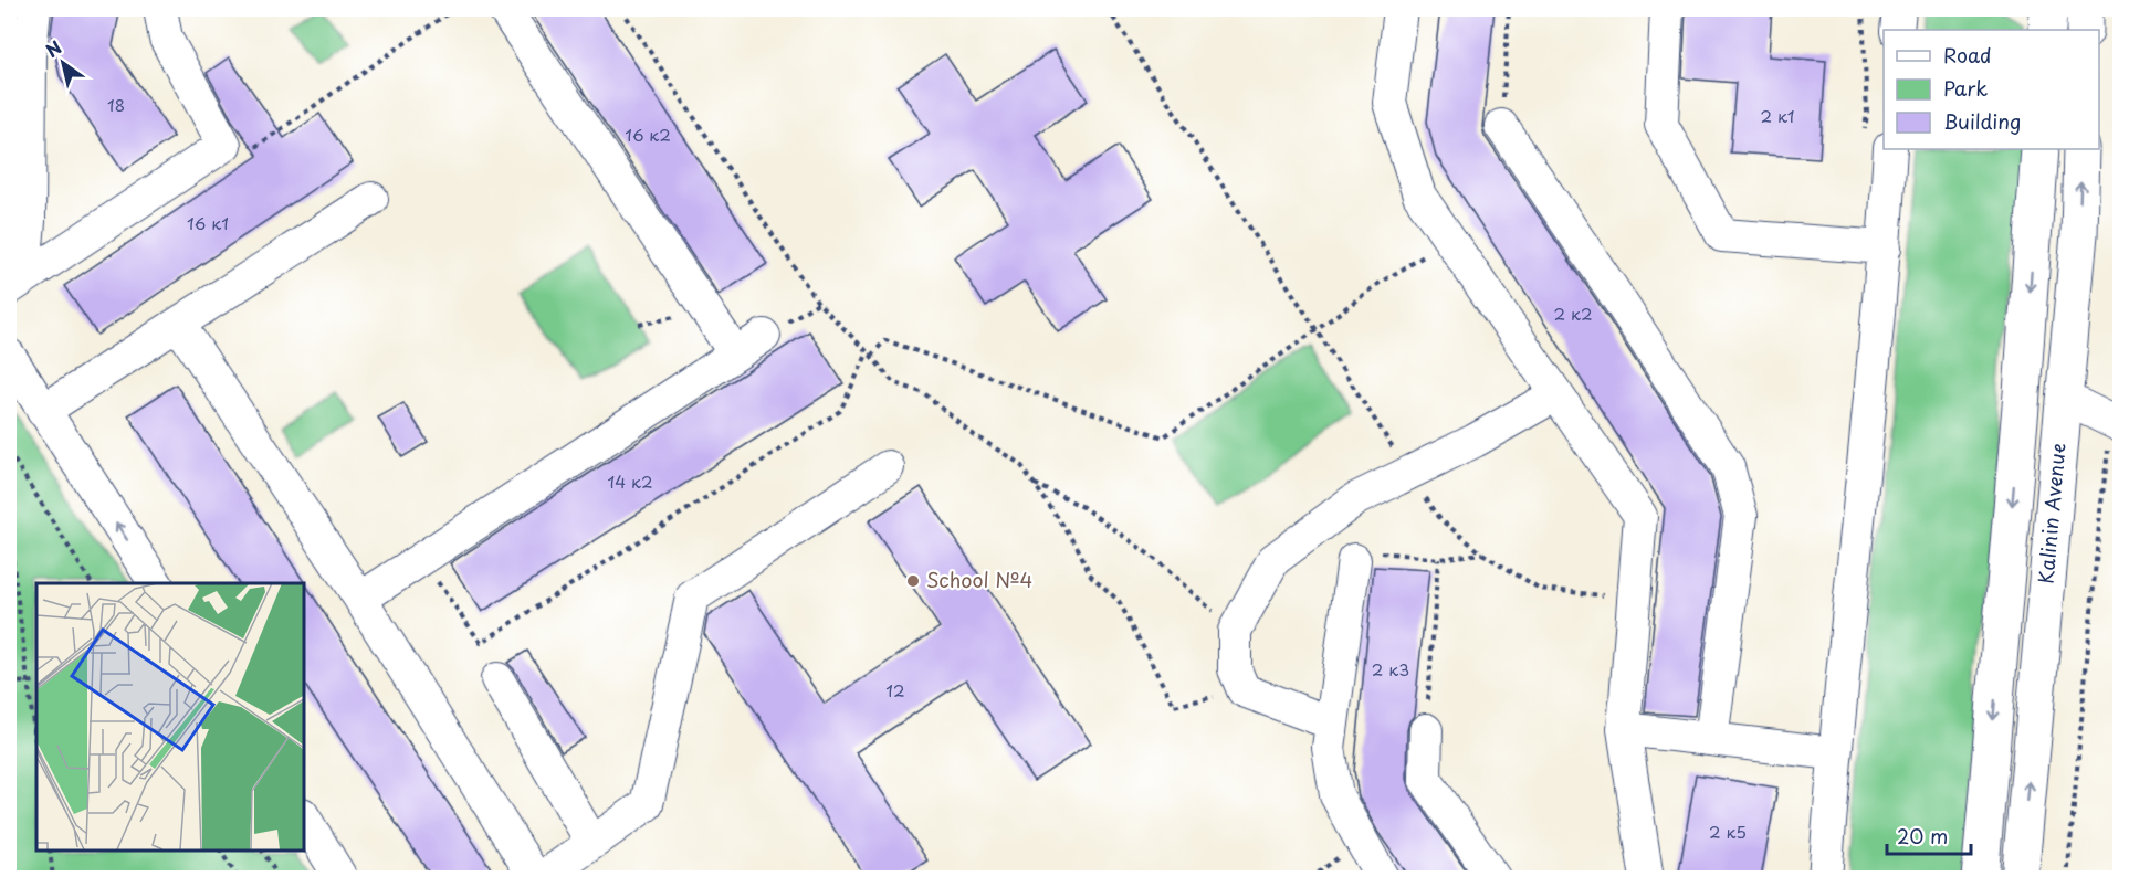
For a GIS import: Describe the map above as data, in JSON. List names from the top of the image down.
{
  "streets": {
    "main road": ["Kalinin Avenue"]
  },
  "places": ["School №4"],
  "house_numbers": [
    "18",
    "2 к1",
    "16 к2",
    "16 к1",
    "2 к2",
    "14 к2",
    "2 к3",
    "12",
    "2 к5"
  ],
  "legend": ["Road", "Park", "Building"],
  "scale_bar": "20 m",
  "north": "top left"
}
